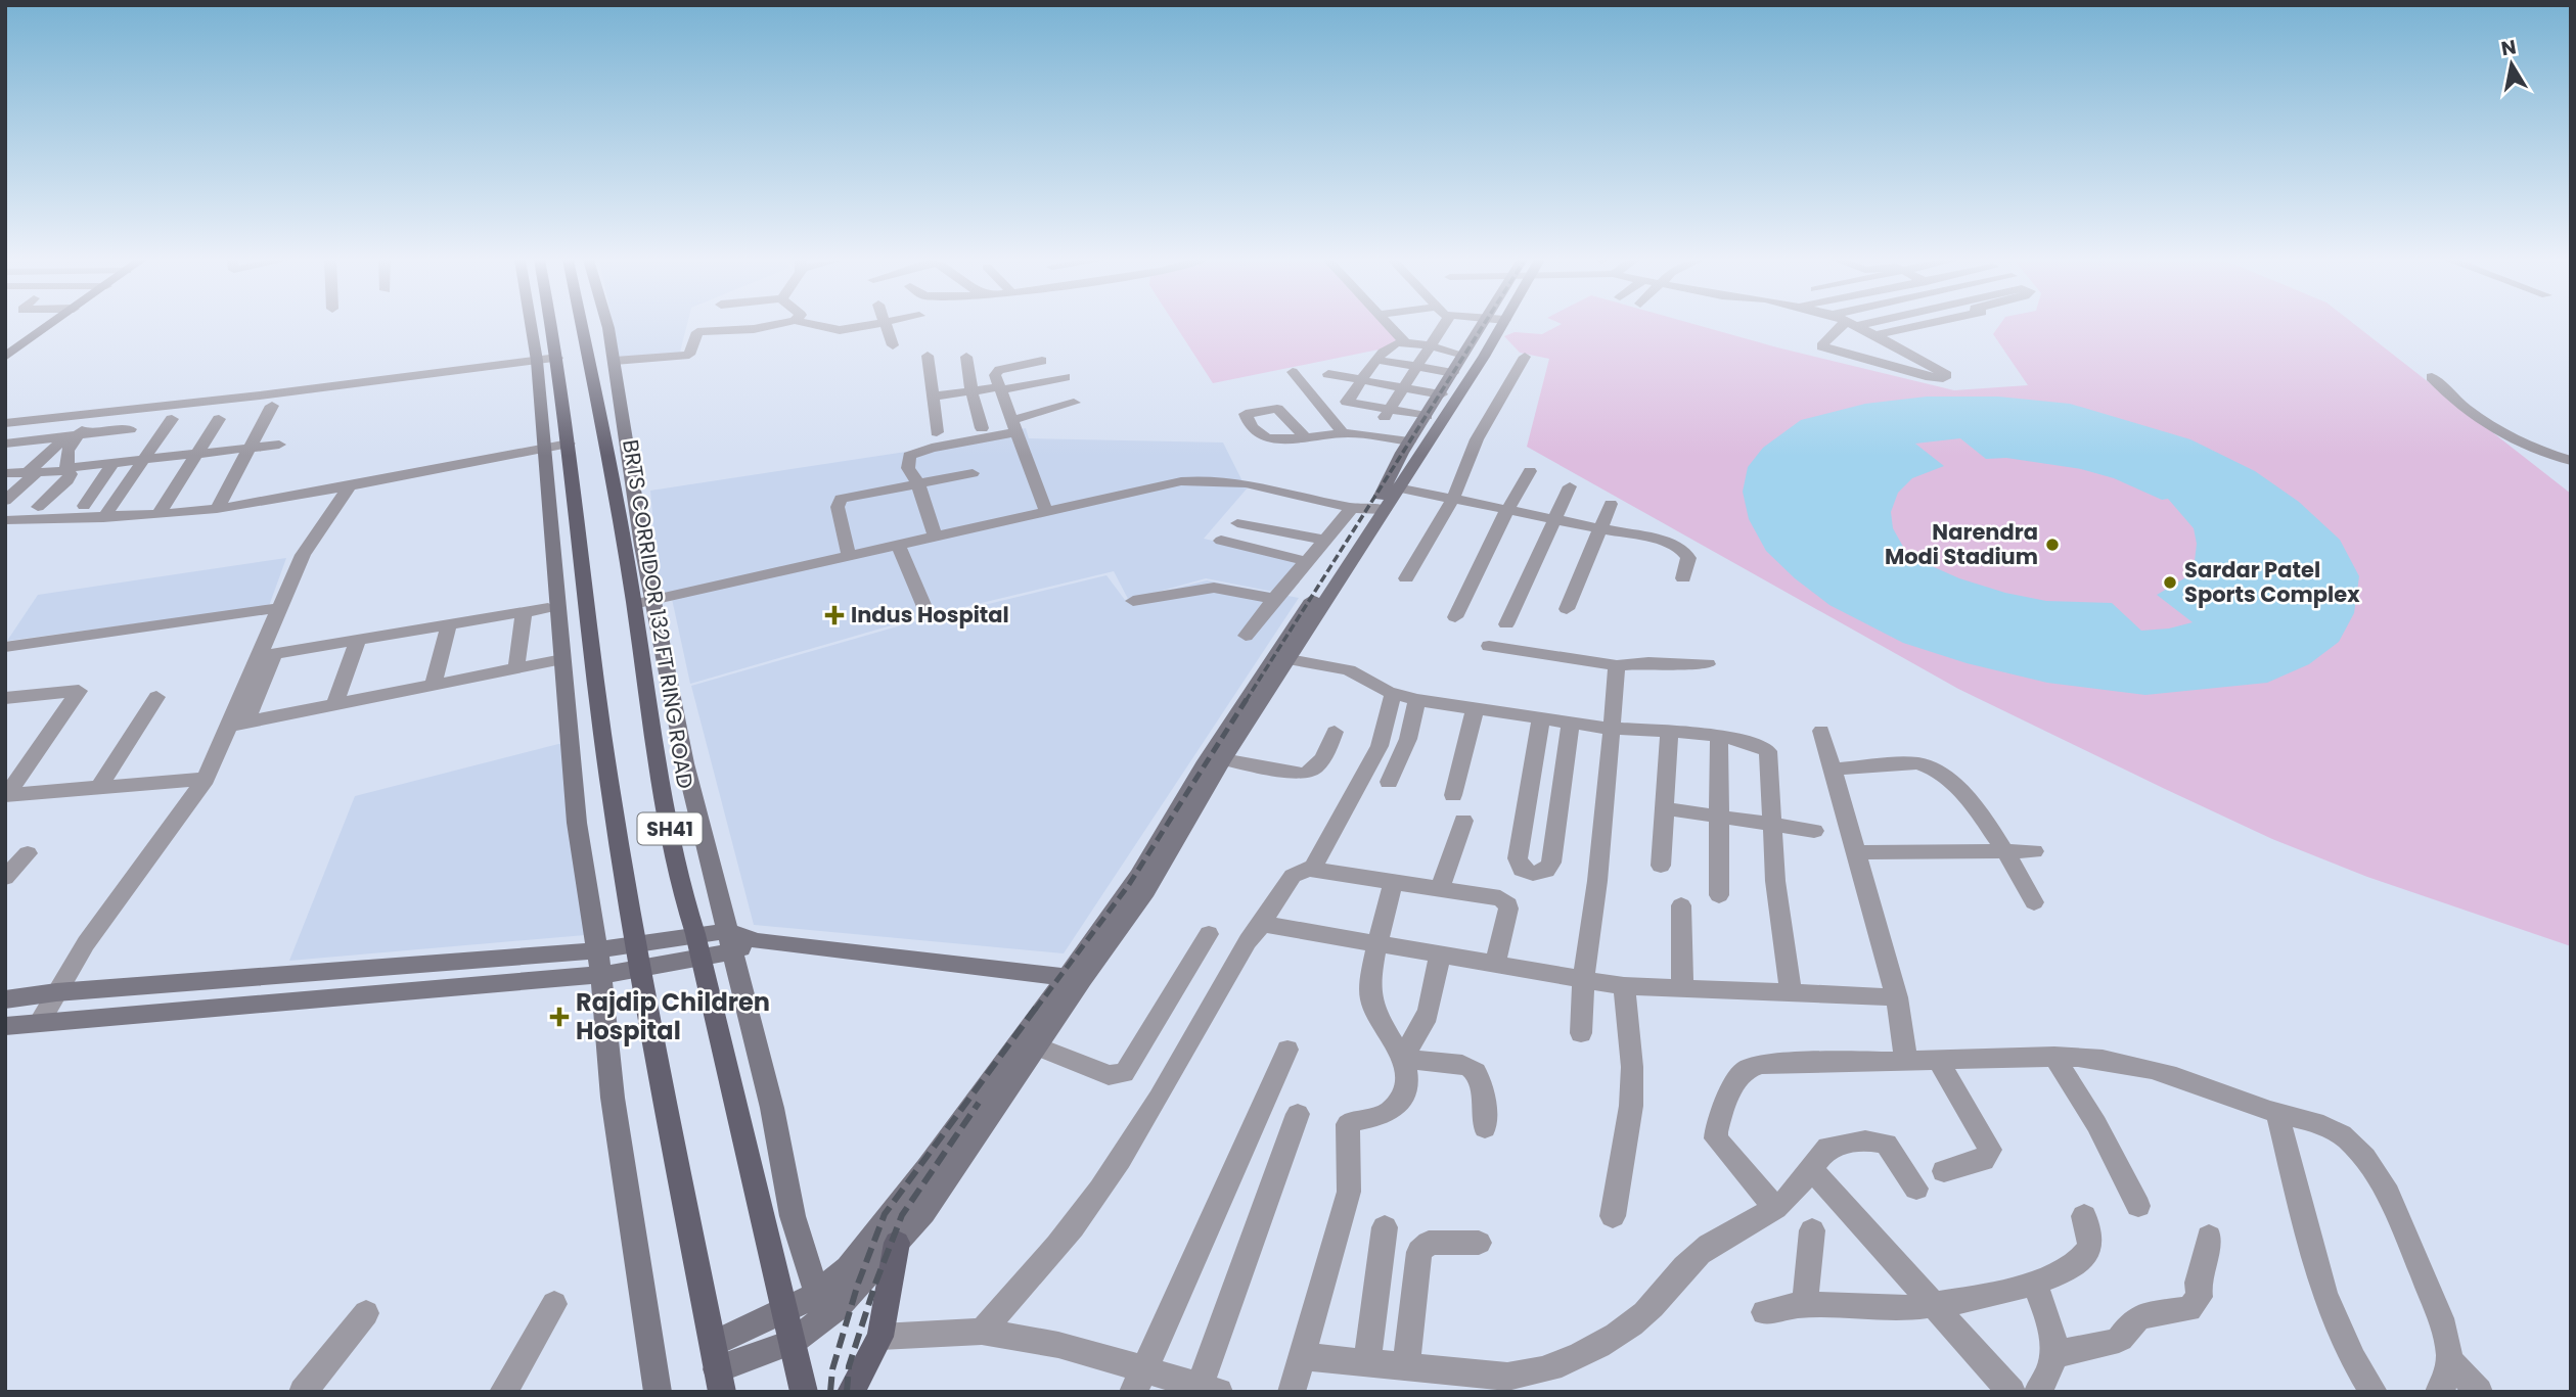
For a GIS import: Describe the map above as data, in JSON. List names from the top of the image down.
{
  "streets": {
    "main road": ["BRTS CORRIDOR 132 FT RING ROAD", "SH41"]
  },
  "places": {
    "other": ["Narendra Modi Stadium", "Sardar Patel Sports Complex"],
    "health": ["Indus Hospital", "Rajdip Children Hospital"]
  },
  "north": "top"
}
